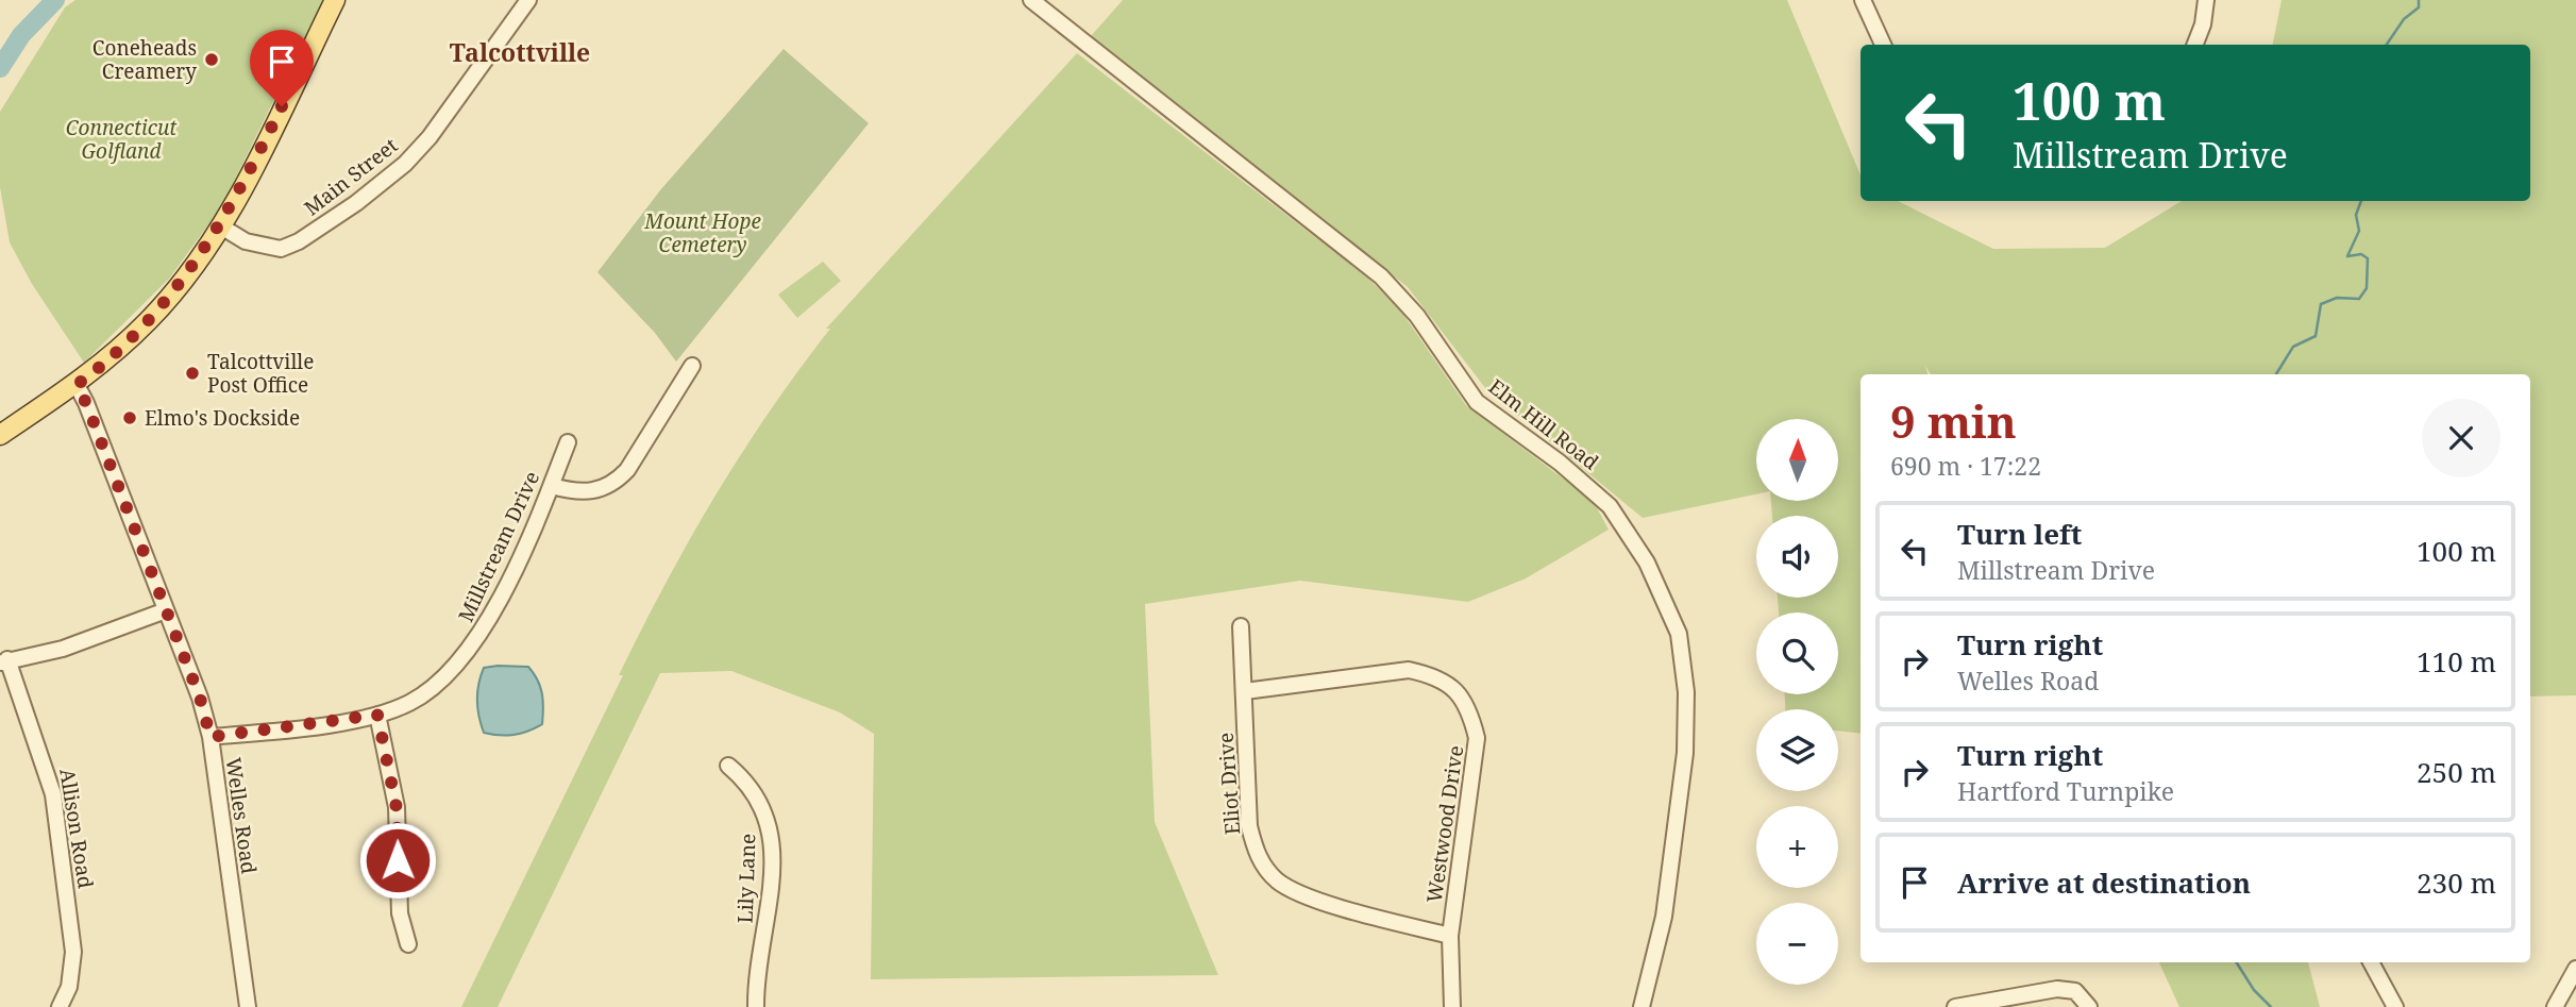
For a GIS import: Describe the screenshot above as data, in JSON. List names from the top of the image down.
{
  "streets": {
    "street": [
      "Main Street",
      "Elm Hill Road",
      "Millstream Drive",
      "Eliot Drive",
      "Welles Road",
      "Westwood Drive",
      "Allison Road",
      "Lily Lane"
    ]
  },
  "crossings": [
    ["Millstream Drive", "Welles Road"],
    ["Eliot Drive", "Westwood Drive"]
  ],
  "districts": ["Talcottville"],
  "parks": ["Connecticut Golfland", "Mount Hope Cemetery"],
  "places": ["Coneheads Creamery", "Talcottville Post Office", "Elmo's Dockside"],
  "north": "top",
  "page": {
    "turn": ["100 m", "Millstream Drive"],
    "heading": ["9 min", "690 m · 17:22"],
    "map_buttons": ["+", "−"],
    "list": [
      {
        "name": "Turn left",
        "note": "Millstream Drive",
        "value": "100 m"
      },
      {
        "name": "Turn right",
        "note": "Welles Road",
        "value": "110 m"
      },
      {
        "name": "Turn right",
        "note": "Hartford Turnpike",
        "value": "250 m"
      },
      {
        "name": "Arrive at destination",
        "value": "230 m"
      }
    ]
  }
}
